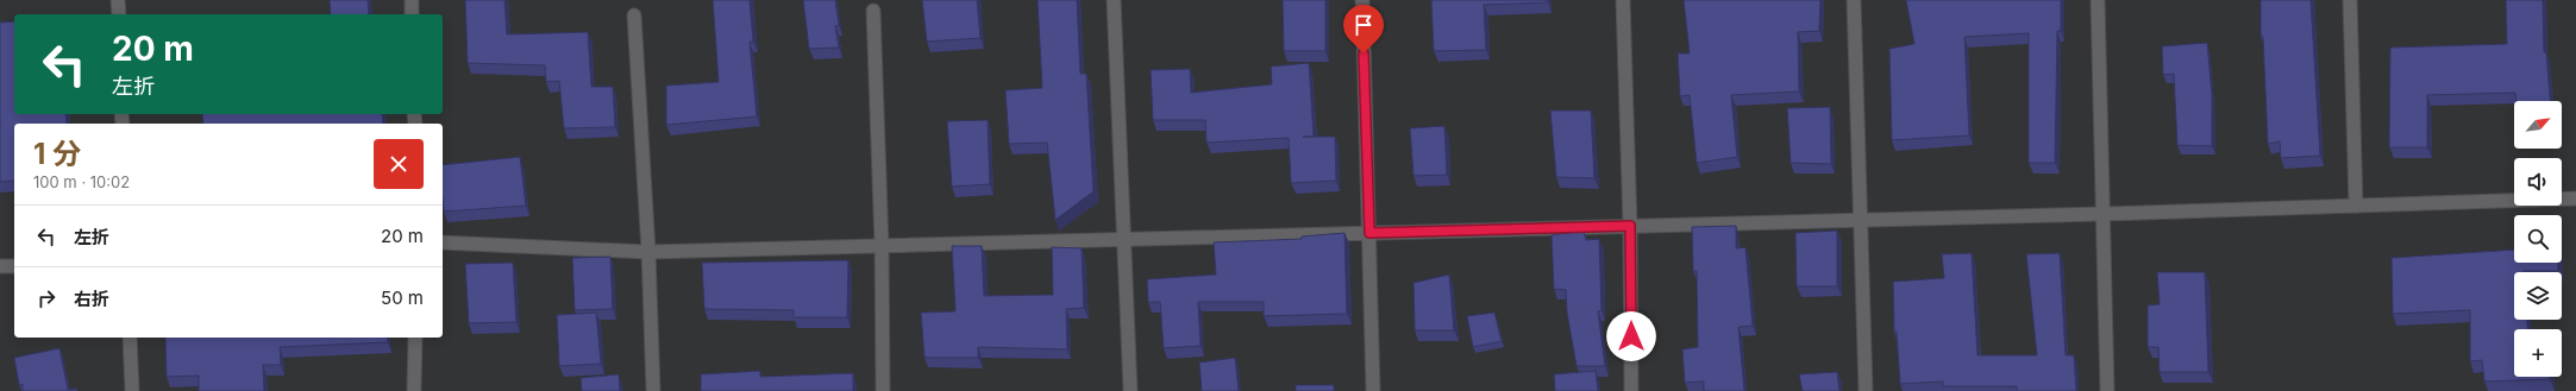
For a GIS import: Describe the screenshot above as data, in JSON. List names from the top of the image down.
{
  "north": "top right",
  "page": {
    "turn": ["20 m", "左折"],
    "map_buttons": "+",
    "heading": ["1 分", "100 m · 10:02"],
    "list": [
      {
        "name": "左折",
        "value": "20 m"
      },
      {
        "name": "右折",
        "value": "50 m"
      }
    ]
  }
}
